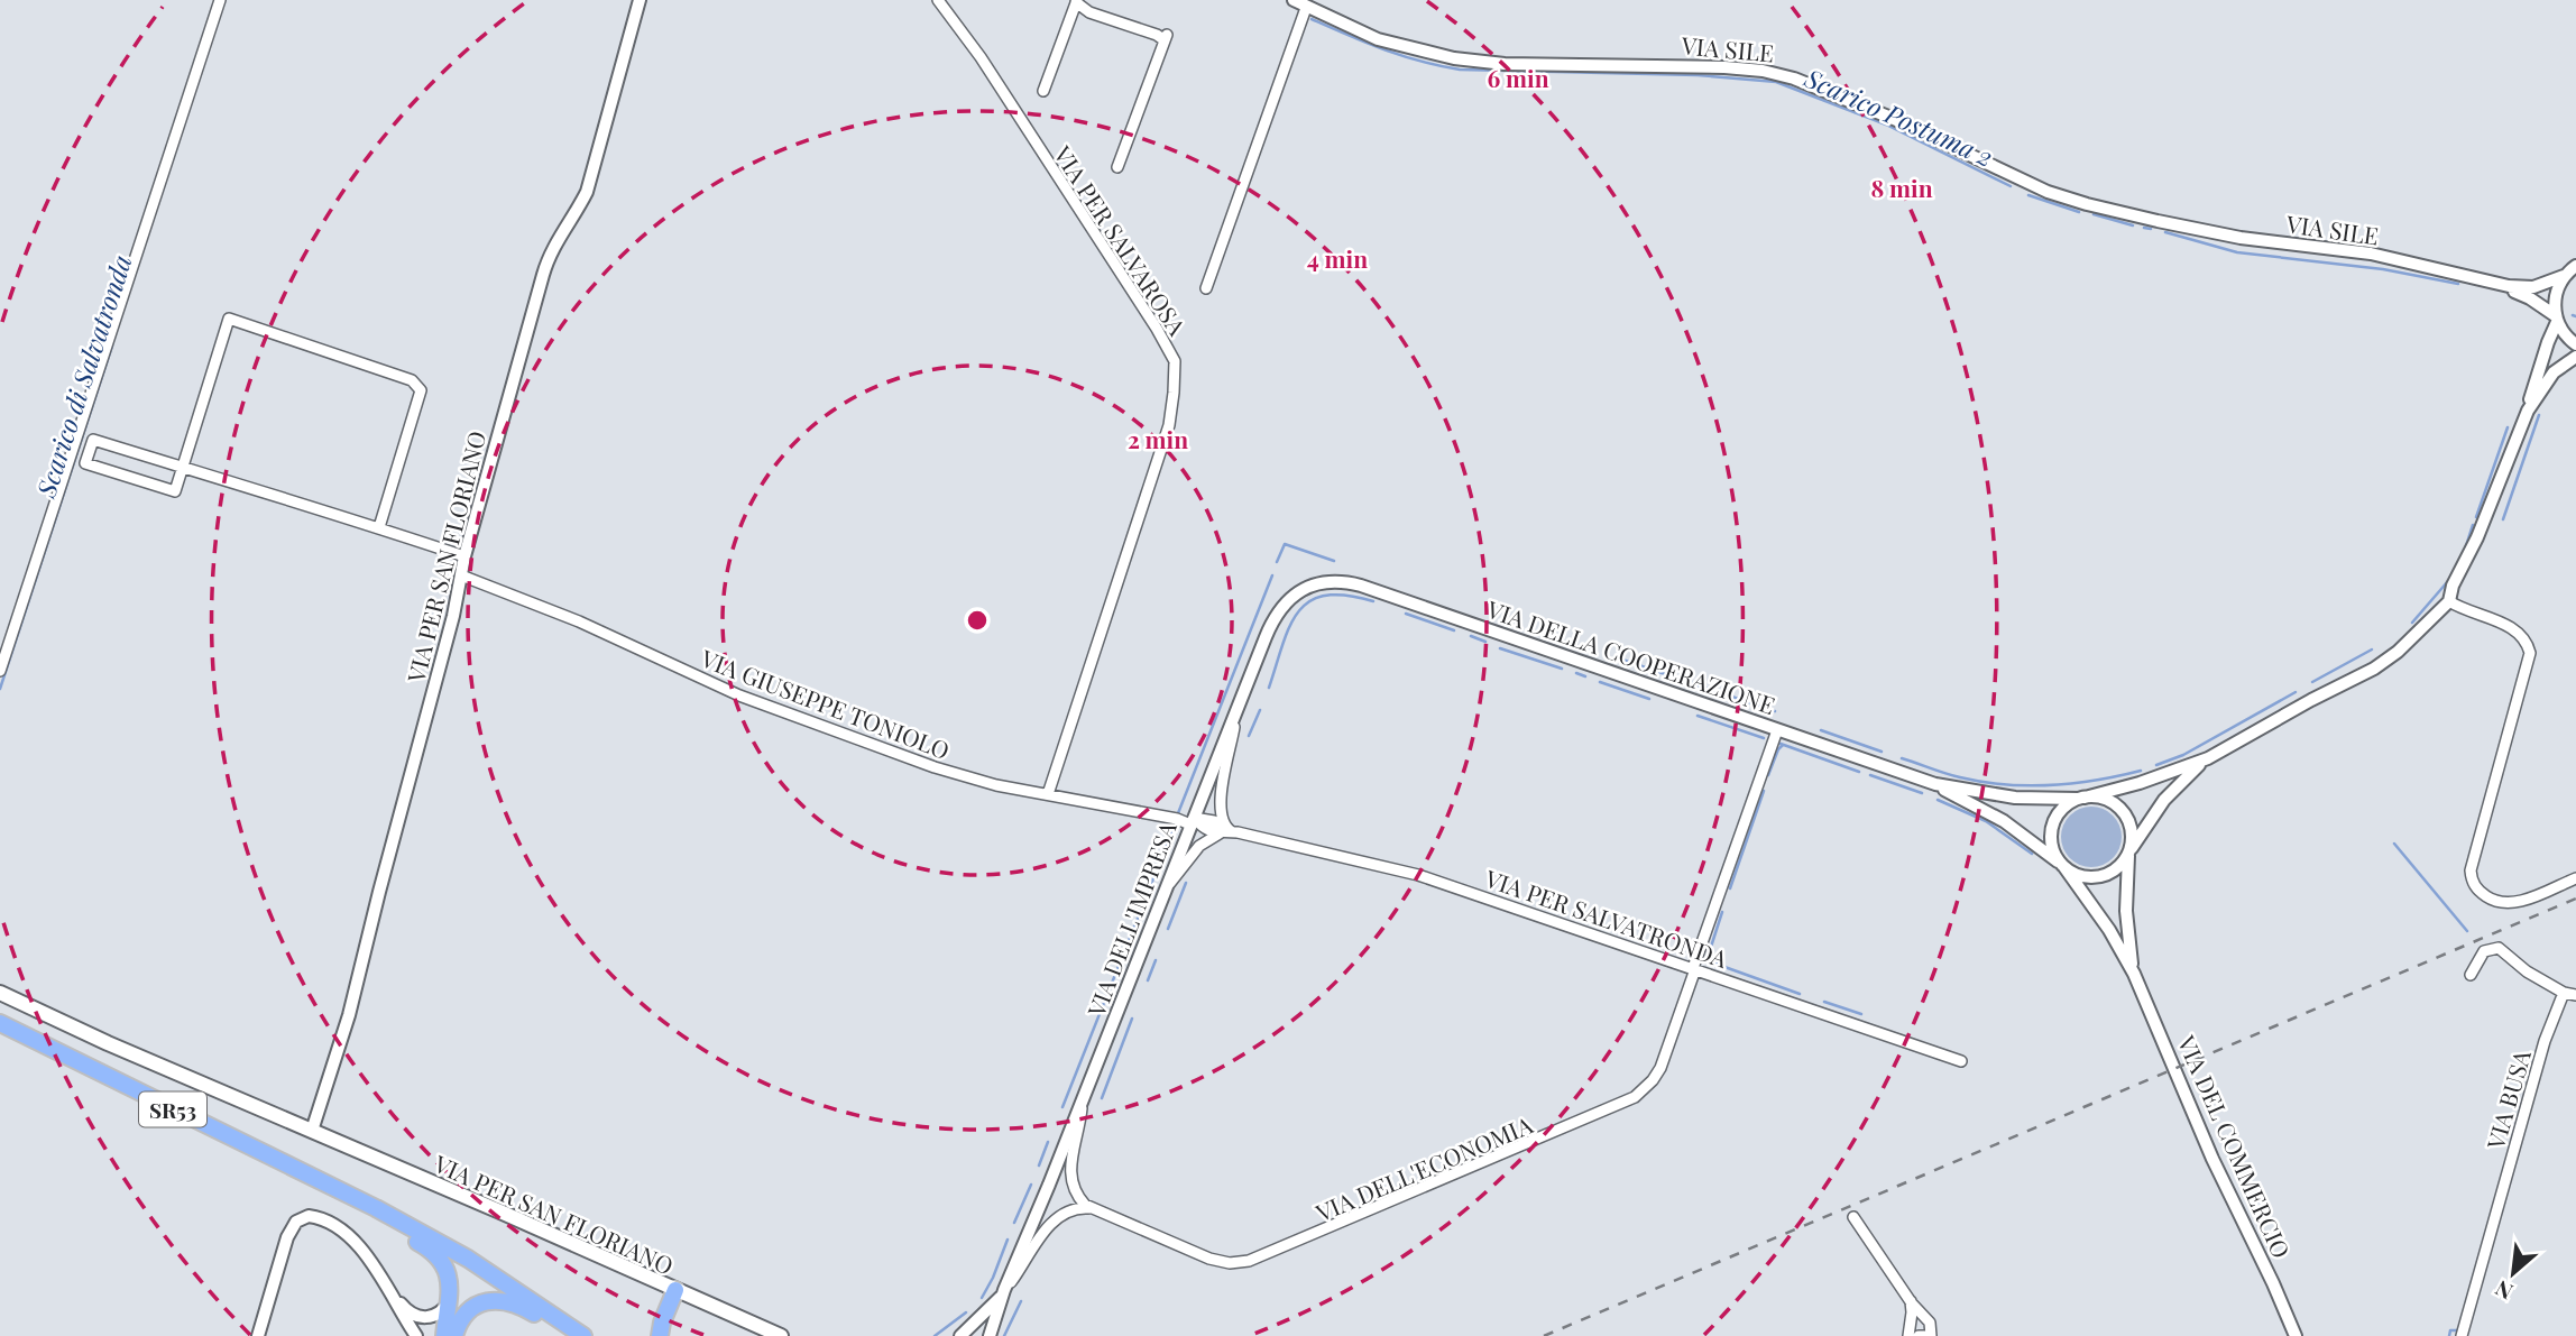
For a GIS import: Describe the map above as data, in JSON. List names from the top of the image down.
{
  "streets": {
    "main road": ["VIA PER SAN FLORIANO", "SR53"],
    "street": [
      "VIA SILE",
      "VIA PER SALVAROSA",
      "VIA DELLA COOPERAZIONE",
      "VIA GIUSEPPE TONIOLO",
      "VIA PER SALVATRONDA",
      "VIA DELL'IMPRESA",
      "VIA BUSA",
      "VIA DEL COMMERCIO",
      "VIA DELL'ECONOMIA"
    ]
  },
  "crossings": [
    ["VIA SILE", "VIA DELLA COOPERAZIONE"],
    ["VIA PER SALVAROSA", "VIA GIUSEPPE TONIOLO"],
    ["VIA PER SAN FLORIANO", "VIA GIUSEPPE TONIOLO"],
    ["VIA DELLA COOPERAZIONE", "VIA DELL'IMPRESA"],
    ["VIA DELLA COOPERAZIONE", "VIA DEL COMMERCIO"],
    ["VIA DELLA COOPERAZIONE", "VIA DELL'ECONOMIA"],
    ["VIA GIUSEPPE TONIOLO", "VIA PER SALVATRONDA"],
    ["VIA GIUSEPPE TONIOLO", "VIA DELL'IMPRESA"],
    ["VIA PER SALVATRONDA", "VIA DELL'IMPRESA"],
    ["VIA PER SALVATRONDA", "VIA DELL'ECONOMIA"]
  ],
  "water": ["Scarico Postuma 2", "Scarico di Salvatronda"],
  "north": "bottom left",
  "rings": [
    "6 min",
    "8 min",
    "4 min",
    "2 min"
  ]
}
